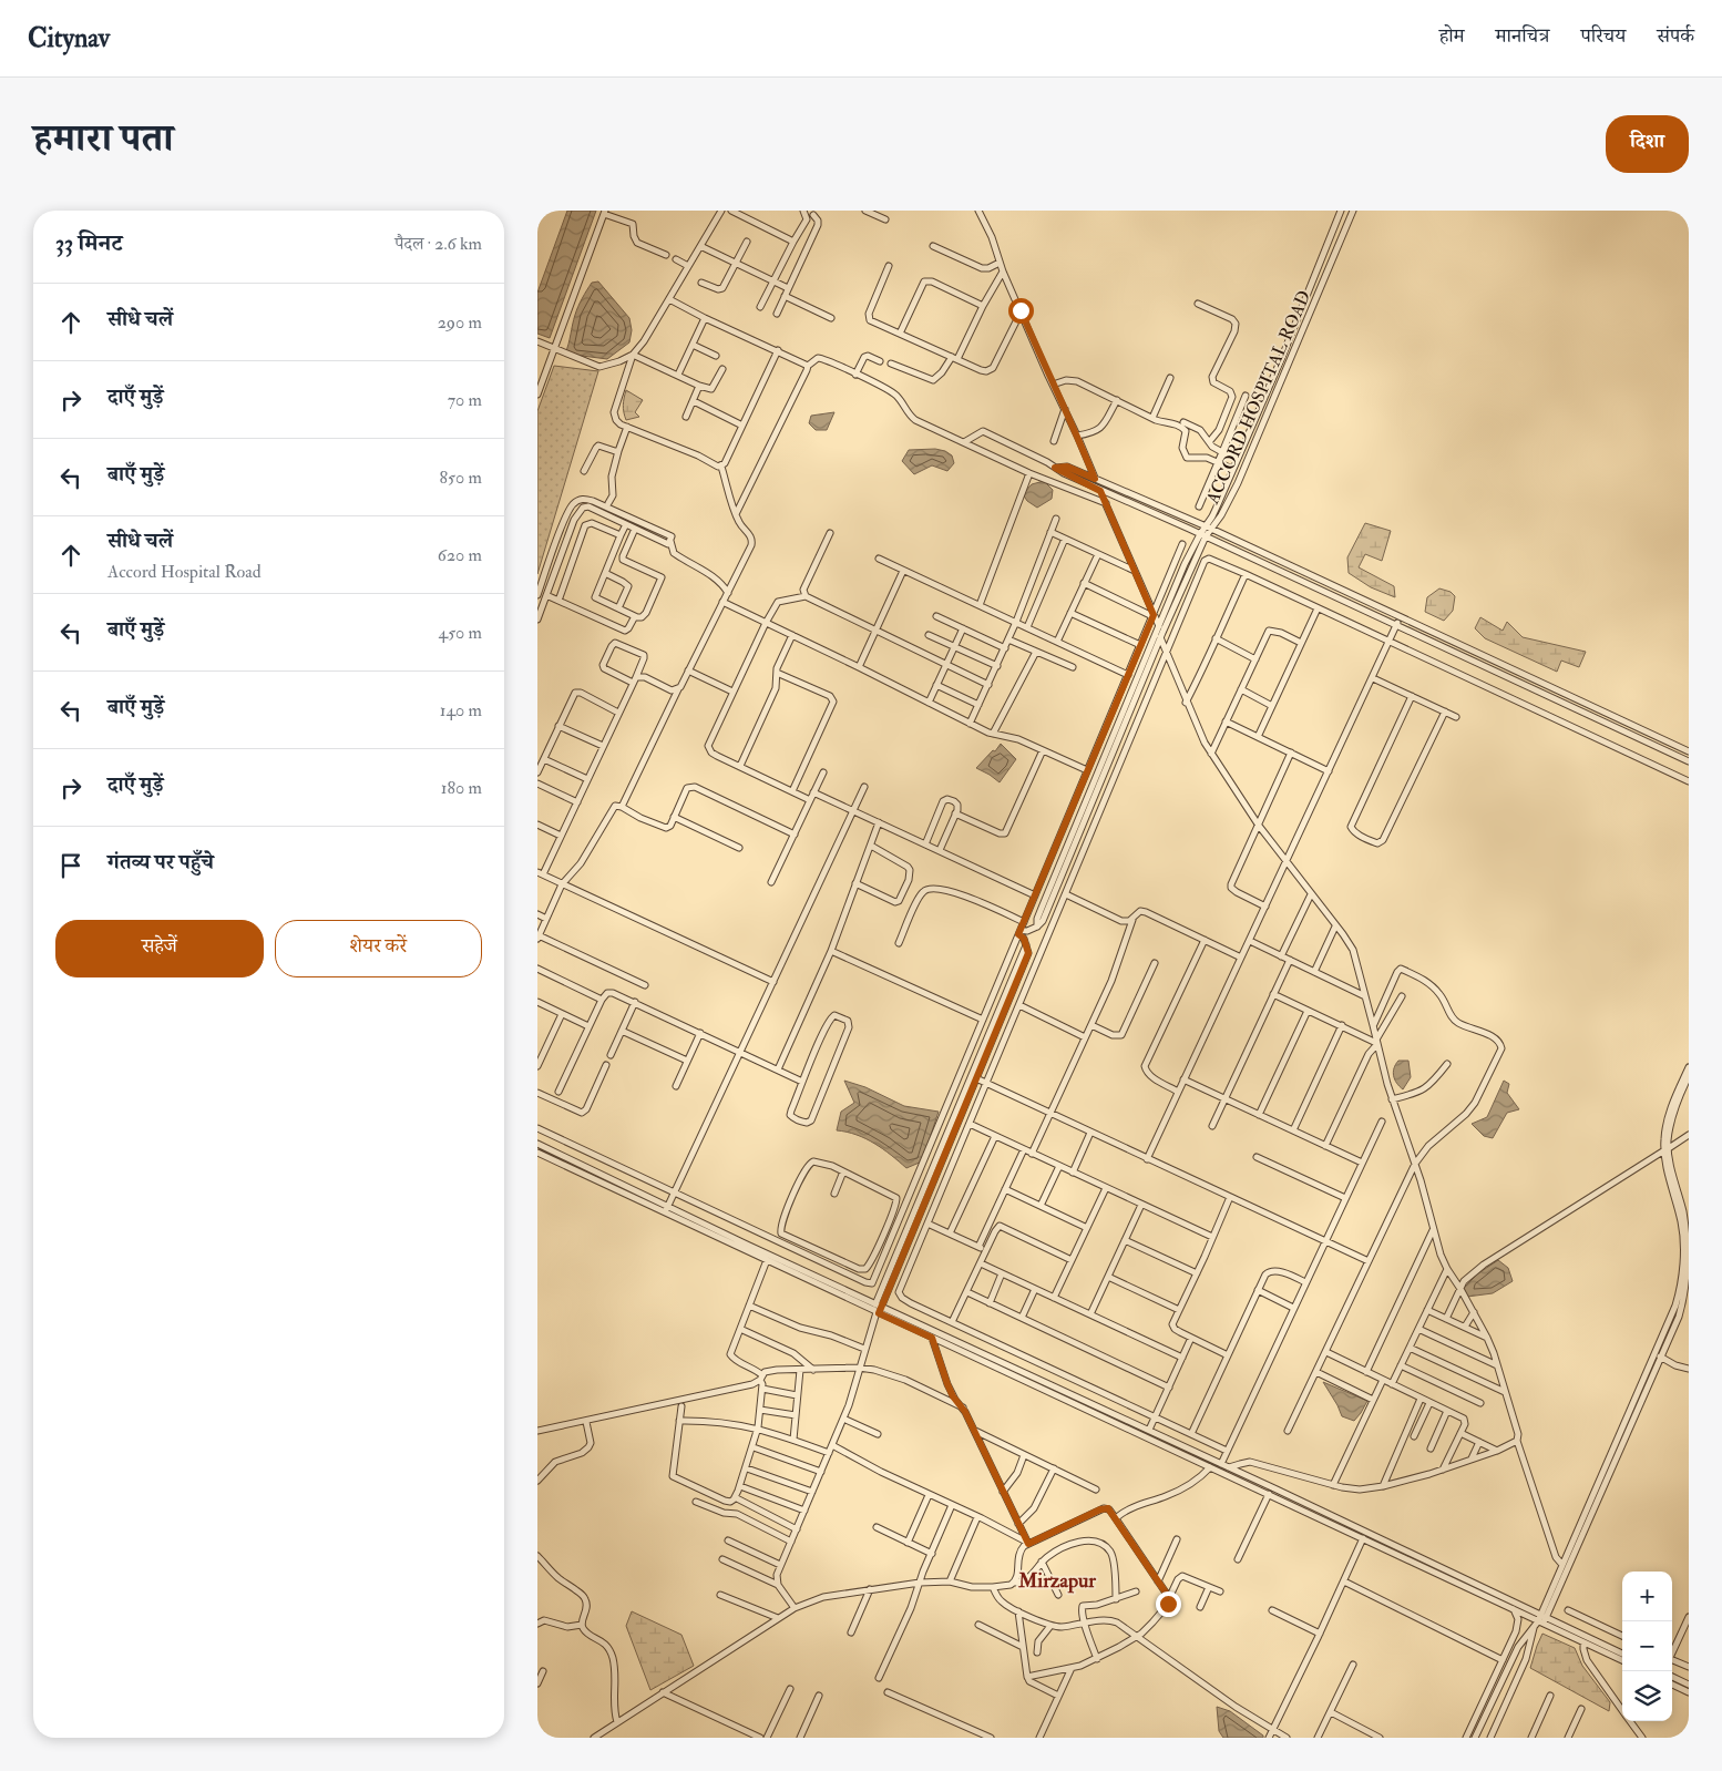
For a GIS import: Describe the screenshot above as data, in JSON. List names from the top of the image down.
{
  "streets": {
    "street": ["ACCORD HOSPITAL ROAD"]
  },
  "districts": ["Mirzapur"],
  "page": {
    "header": "Citynav",
    "nav": [
      "होम",
      "मानचित्र",
      "परिचय",
      "संपर्क"
    ],
    "title": "हमारा पता",
    "buttons": [
      "दिशा",
      ["सहेजें", "शेयर करें"]
    ],
    "heading": ["33 मिनट", "पैदल · 2.6 km"],
    "list": [
      ["सीधे चलें", "290 m"],
      ["दाएँ मुड़ें", "70 m"],
      ["बाएँ मुड़ें", "850 m"],
      ["सीधे चलें", "Accord Hospital Road", "620 m"],
      ["बाएँ मुड़ें", "450 m"],
      ["बाएँ मुड़ें", "140 m"],
      ["दाएँ मुड़ें", "180 m"],
      "गंतव्य पर पहुँचे"
    ],
    "map_buttons": ["+", "−"]
  }
}
